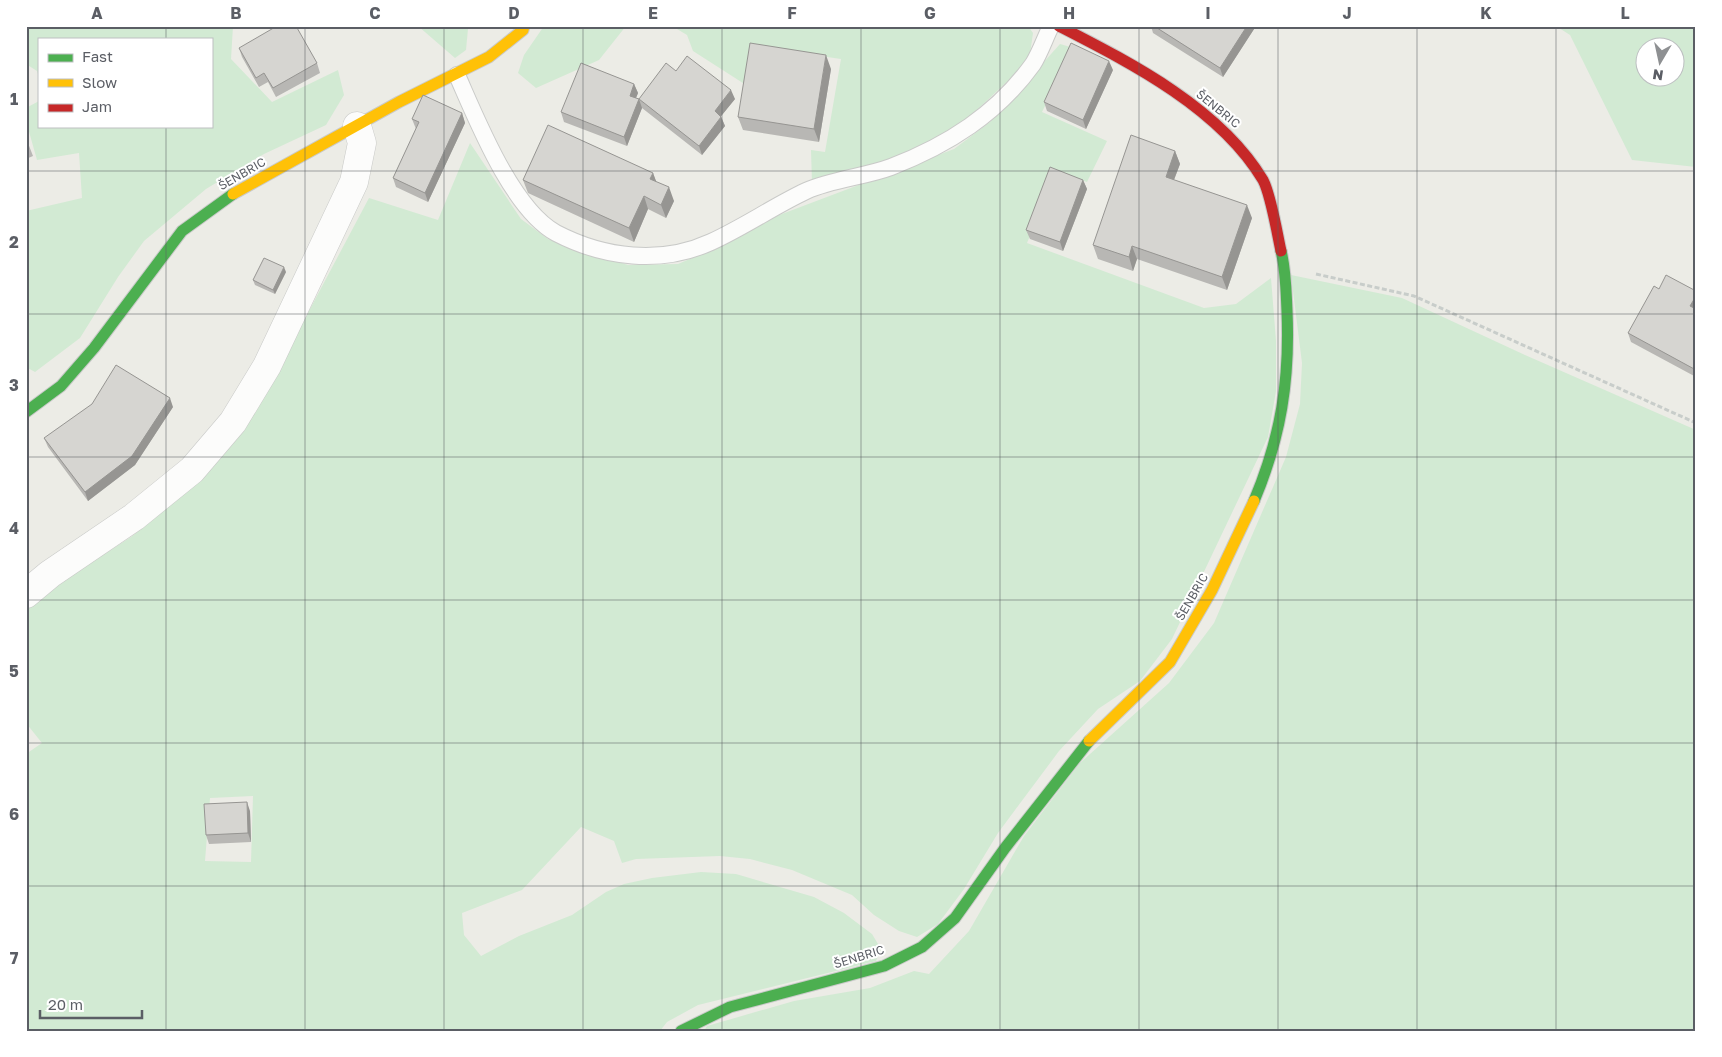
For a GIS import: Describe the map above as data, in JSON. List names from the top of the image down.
{
  "streets": {
    "street": ["ŠENBRIC"]
  },
  "legend": ["Fast", "Slow", "Jam"],
  "scale_bar": "20 m",
  "north": "bottom",
  "grid": {
    "columns": [
      "A",
      "B",
      "C",
      "D",
      "E",
      "F",
      "G",
      "H",
      "I",
      "J",
      "K",
      "L"
    ],
    "rows": [
      "1",
      "2",
      "3",
      "4",
      "5",
      "6",
      "7"
    ]
  }
}
